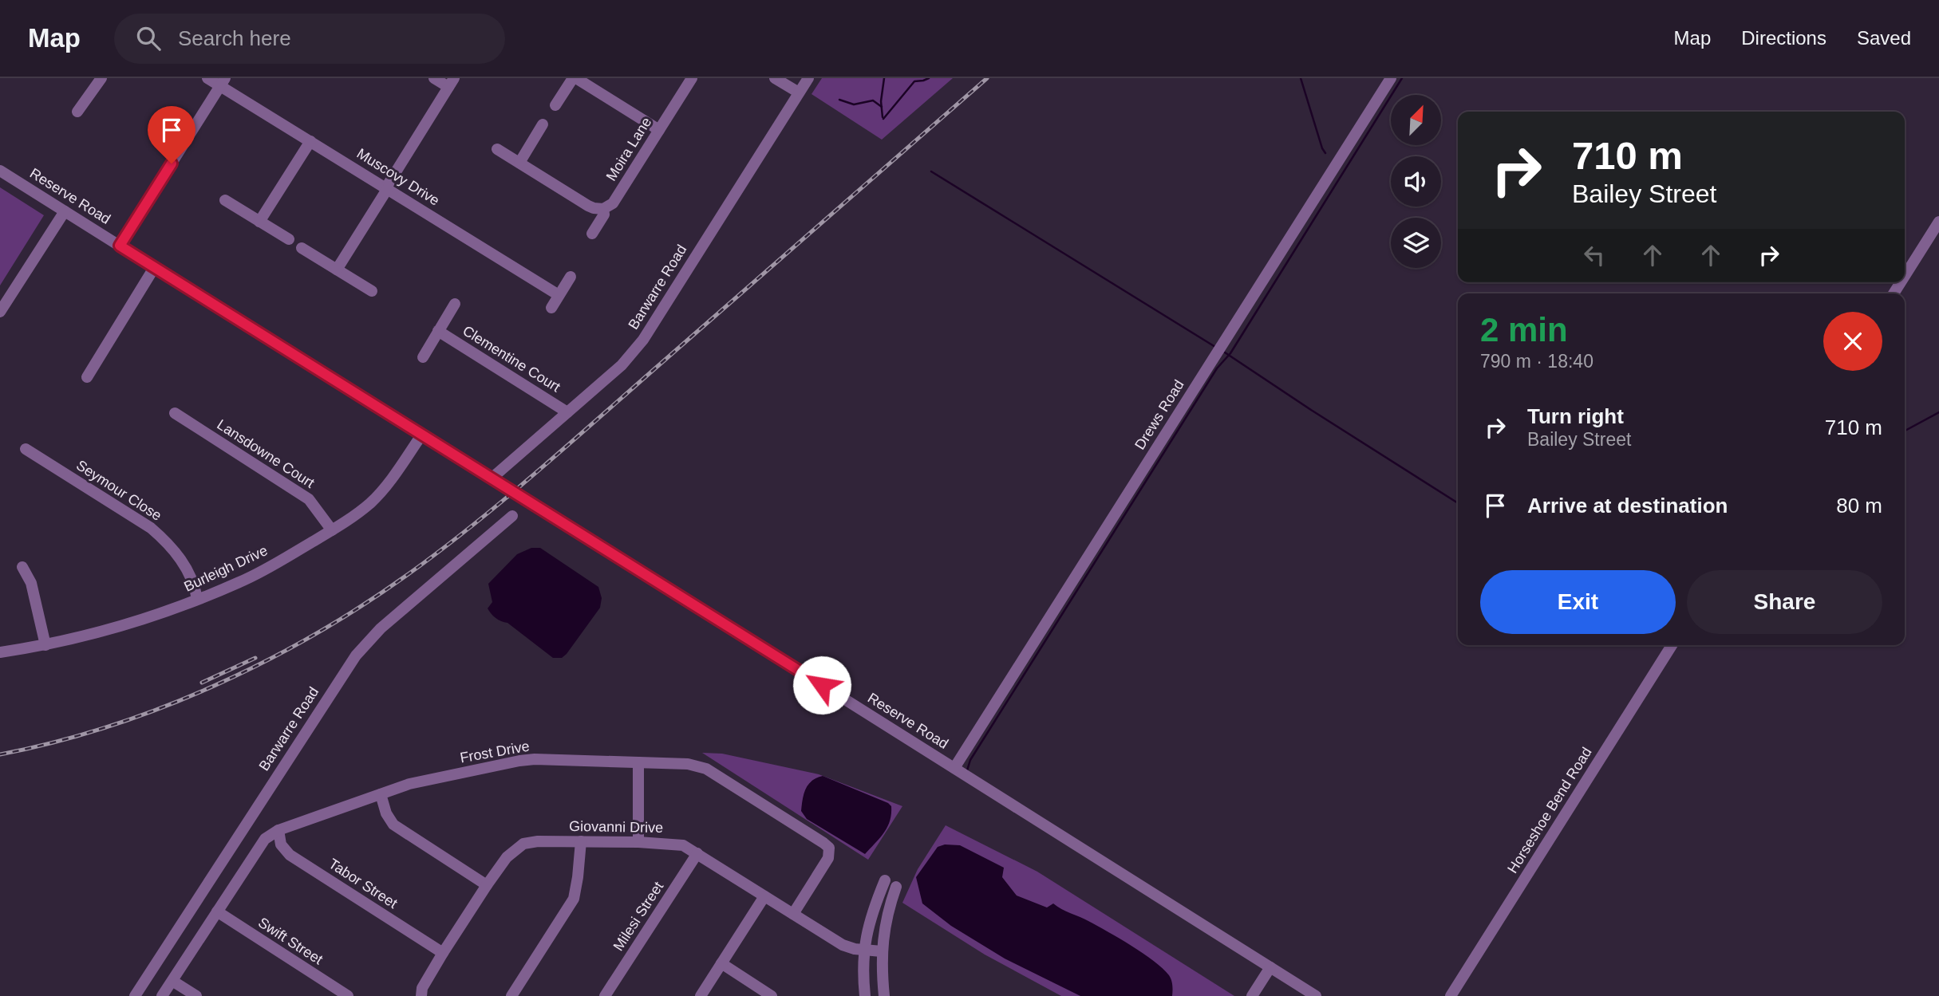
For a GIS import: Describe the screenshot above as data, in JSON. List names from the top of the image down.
{
  "streets": {
    "street": [
      "Moira Lane",
      "Muscovy Drive",
      "Reserve Road",
      "Barwarre Road",
      "Clementine Court",
      "Drews Road",
      "Lansdowne Court",
      "Seymour Close",
      "Burleigh Drive",
      "Frost Drive",
      "Horseshoe Bend Road",
      "Giovanni Drive",
      "Tabor Street",
      "Milesi Street",
      "Swift Street"
    ]
  },
  "crossings": [
    ["Reserve Road", "Barwarre Road"],
    ["Reserve Road", "Drews Road"],
    ["Reserve Road", "Burleigh Drive"],
    ["Barwarre Road", "Clementine Court"],
    ["Lansdowne Court", "Burleigh Drive"],
    ["Seymour Close", "Burleigh Drive"],
    ["Frost Drive", "Giovanni Drive"],
    ["Frost Drive", "Tabor Street"],
    ["Frost Drive", "Swift Street"],
    ["Giovanni Drive", "Tabor Street"],
    ["Giovanni Drive", "Milesi Street"]
  ],
  "north": "top right",
  "page": {
    "header": "Map",
    "search": "Search here",
    "nav": ["Map", "Directions", "Saved"],
    "turn": ["710 m", "Bailey Street"],
    "heading": ["2 min", "790 m · 18:40"],
    "list": [
      {
        "name": "Turn right",
        "note": "Bailey Street",
        "value": "710 m"
      },
      {
        "name": "Arrive at destination",
        "value": "80 m"
      }
    ],
    "buttons": ["Exit", "Share"]
  }
}
